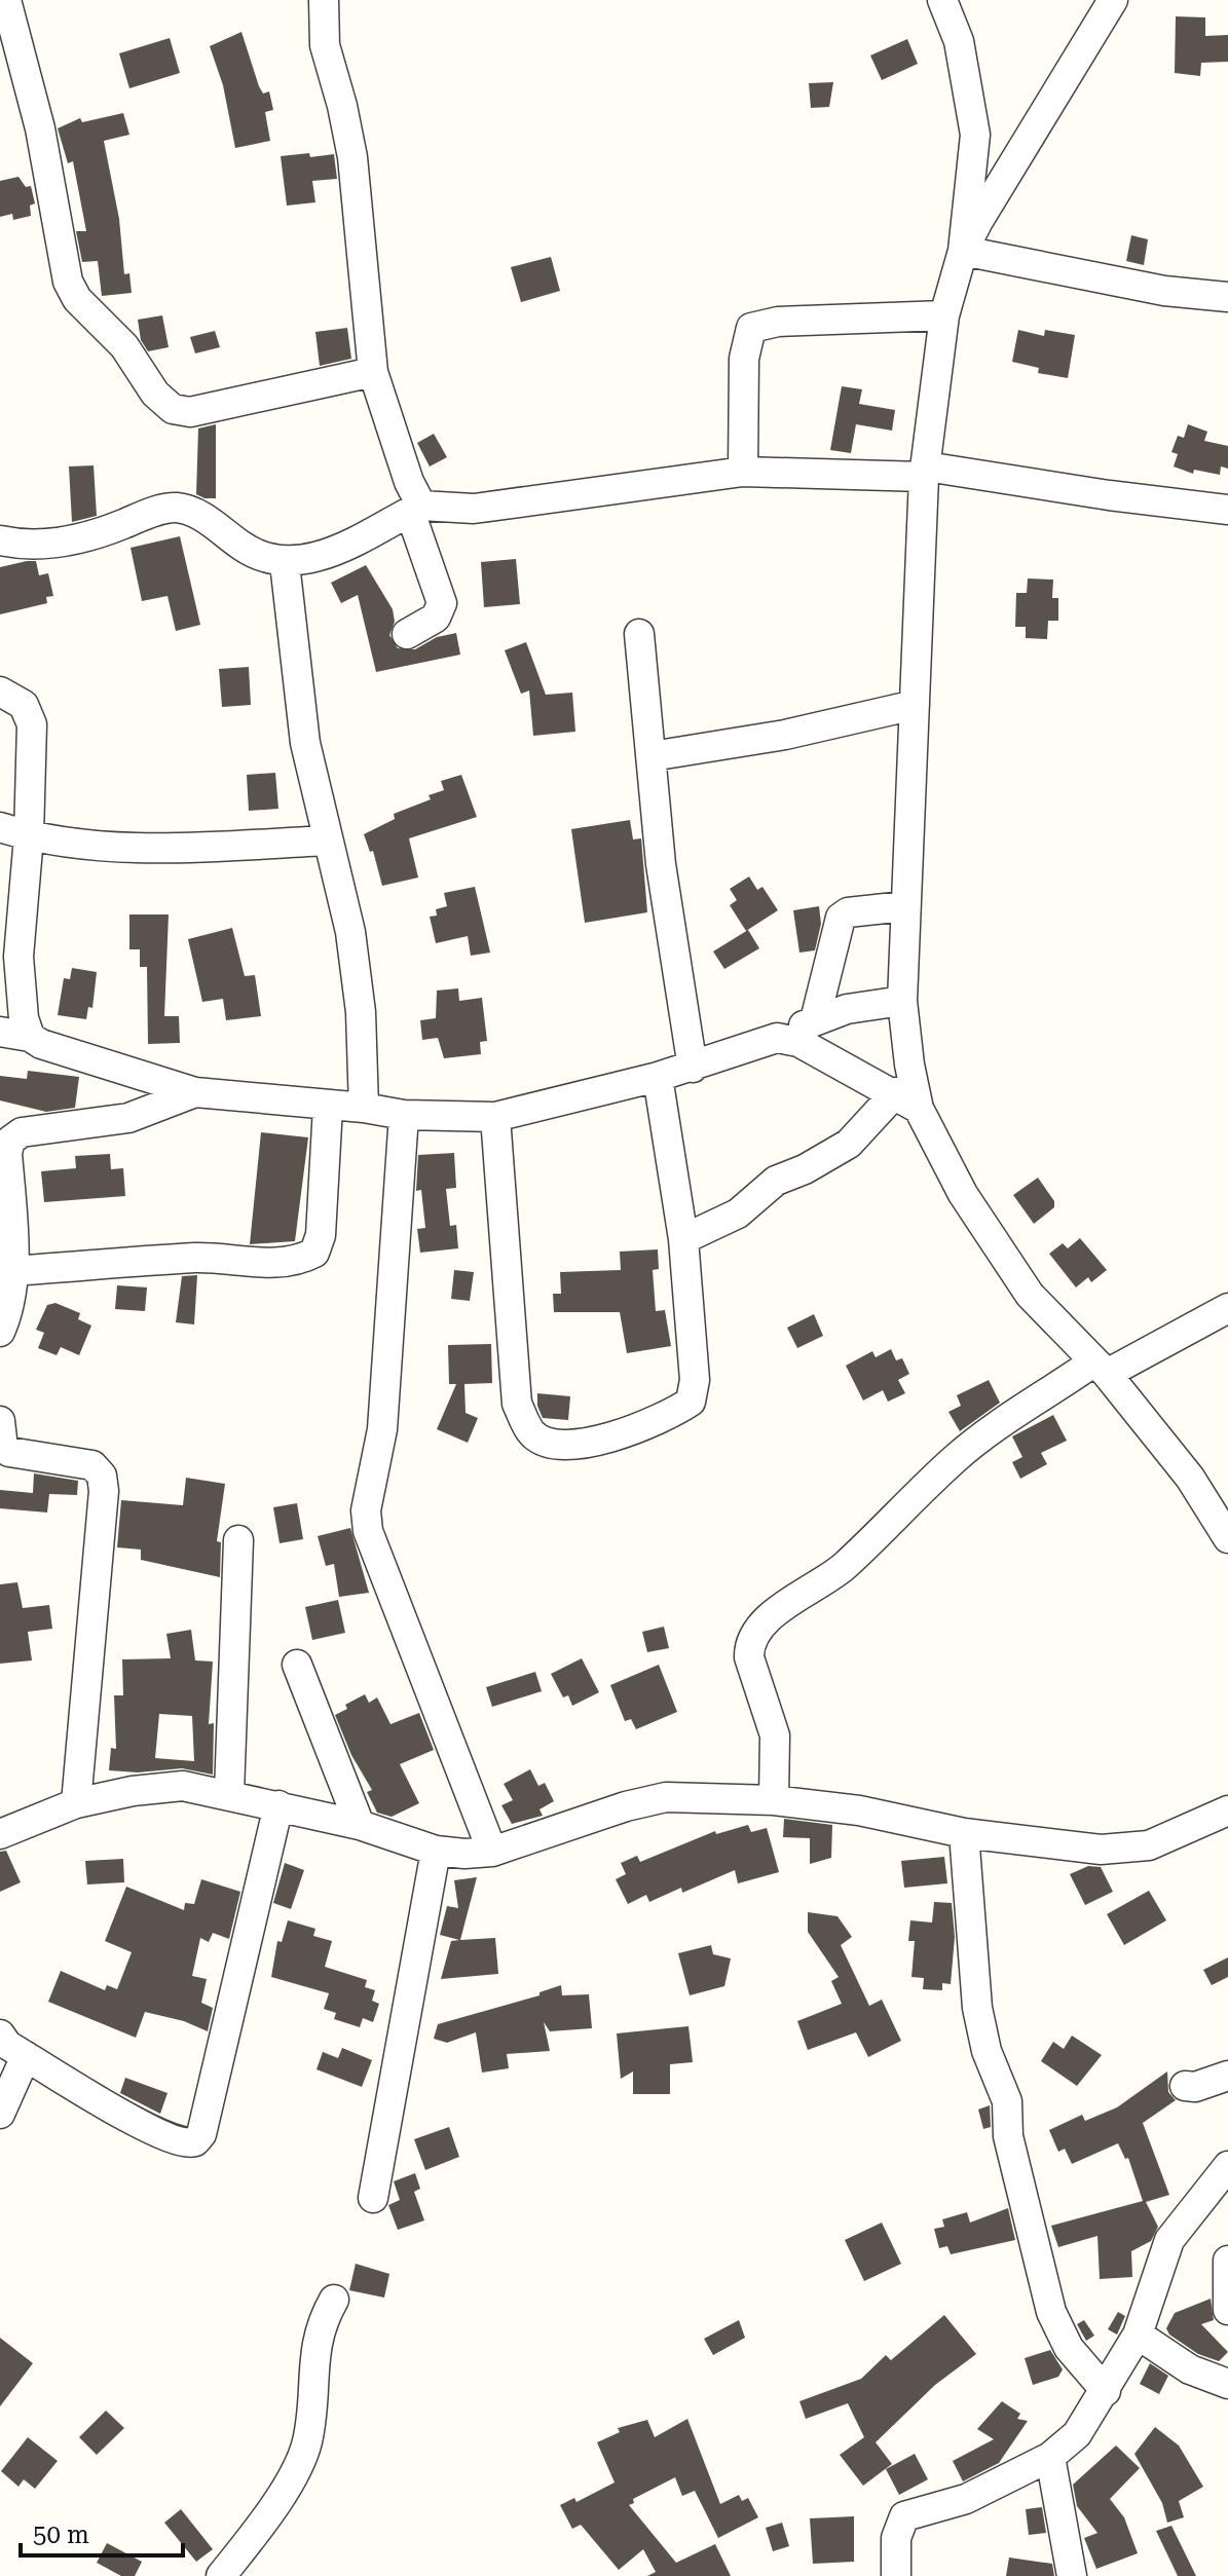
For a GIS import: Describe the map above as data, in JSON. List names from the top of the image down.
{
  "scale_bar": "50 m"
}
